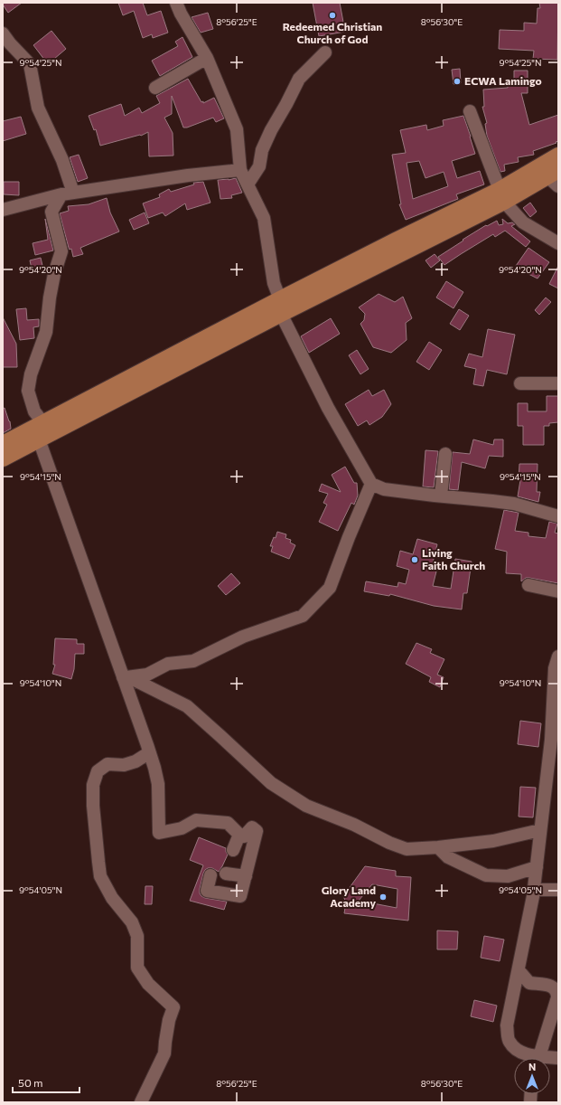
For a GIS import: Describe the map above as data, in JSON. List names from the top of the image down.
{
  "places": [
    "Redeemed Christian Church of God",
    "ECWA Lamingo",
    "Living Faith Church",
    "Glory Land Academy"
  ],
  "scale_bar": "50 m",
  "north": "top",
  "coordinates": [
    "8°56'25\"E",
    "8°56'30\"E",
    "9°54'25\"N",
    "9°54'20\"N",
    "9°54'15\"N",
    "9°54'10\"N",
    "9°54'05\"N"
  ]
}
